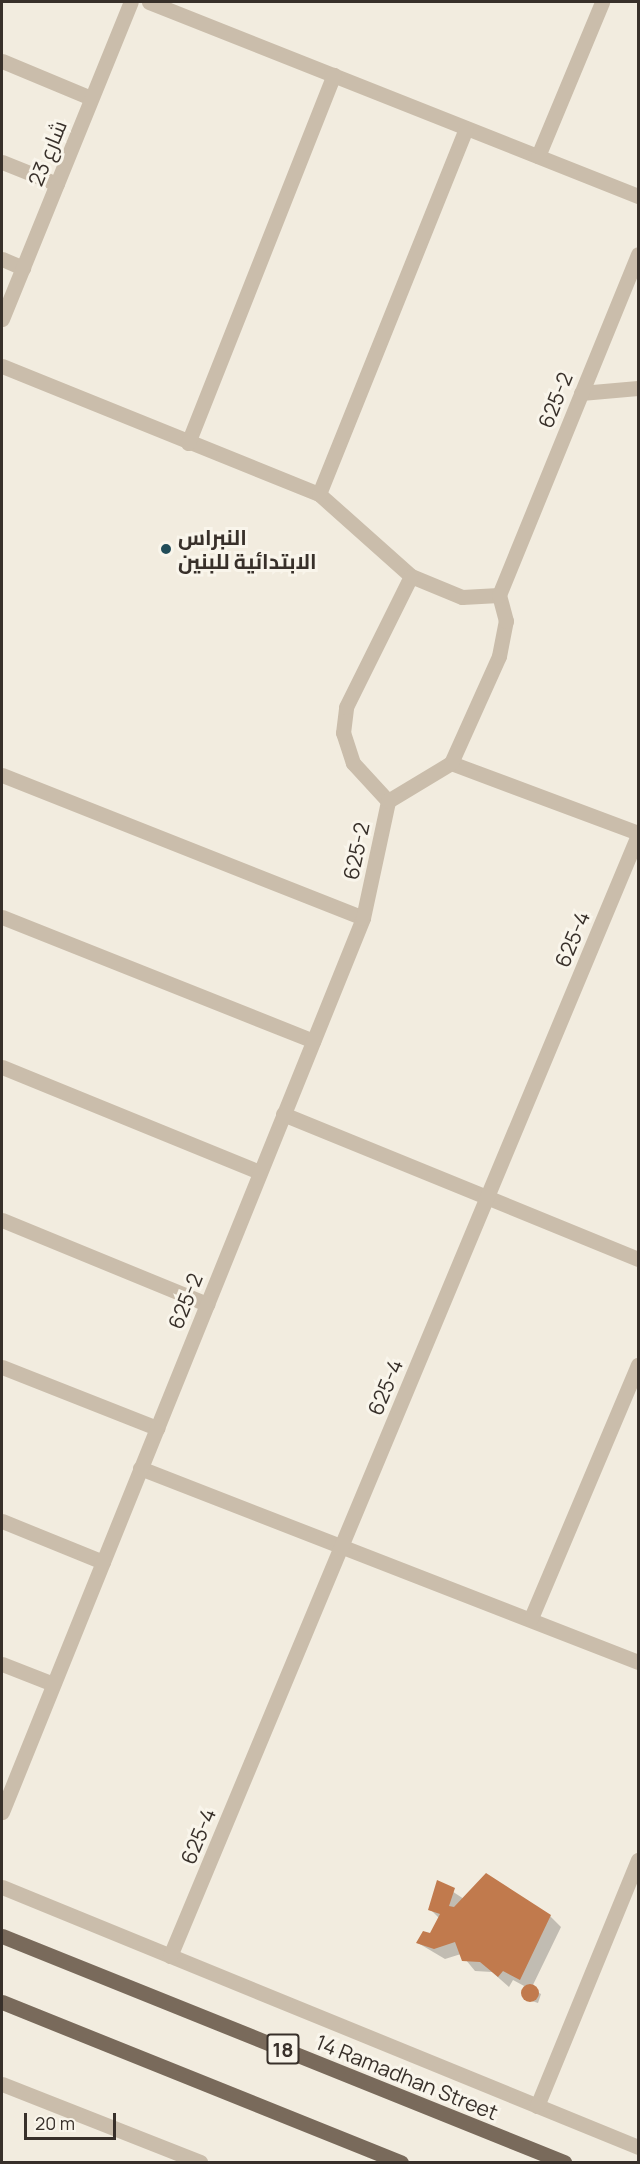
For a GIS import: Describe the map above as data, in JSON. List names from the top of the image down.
{
  "streets": {
    "main road": ["18", "14 Ramadhan Street"],
    "street": ["شارع 23", "625-2", "625-4"]
  },
  "places": ["النبراس الابتدائية للبنين"],
  "scale_bar": "20 m"
}
